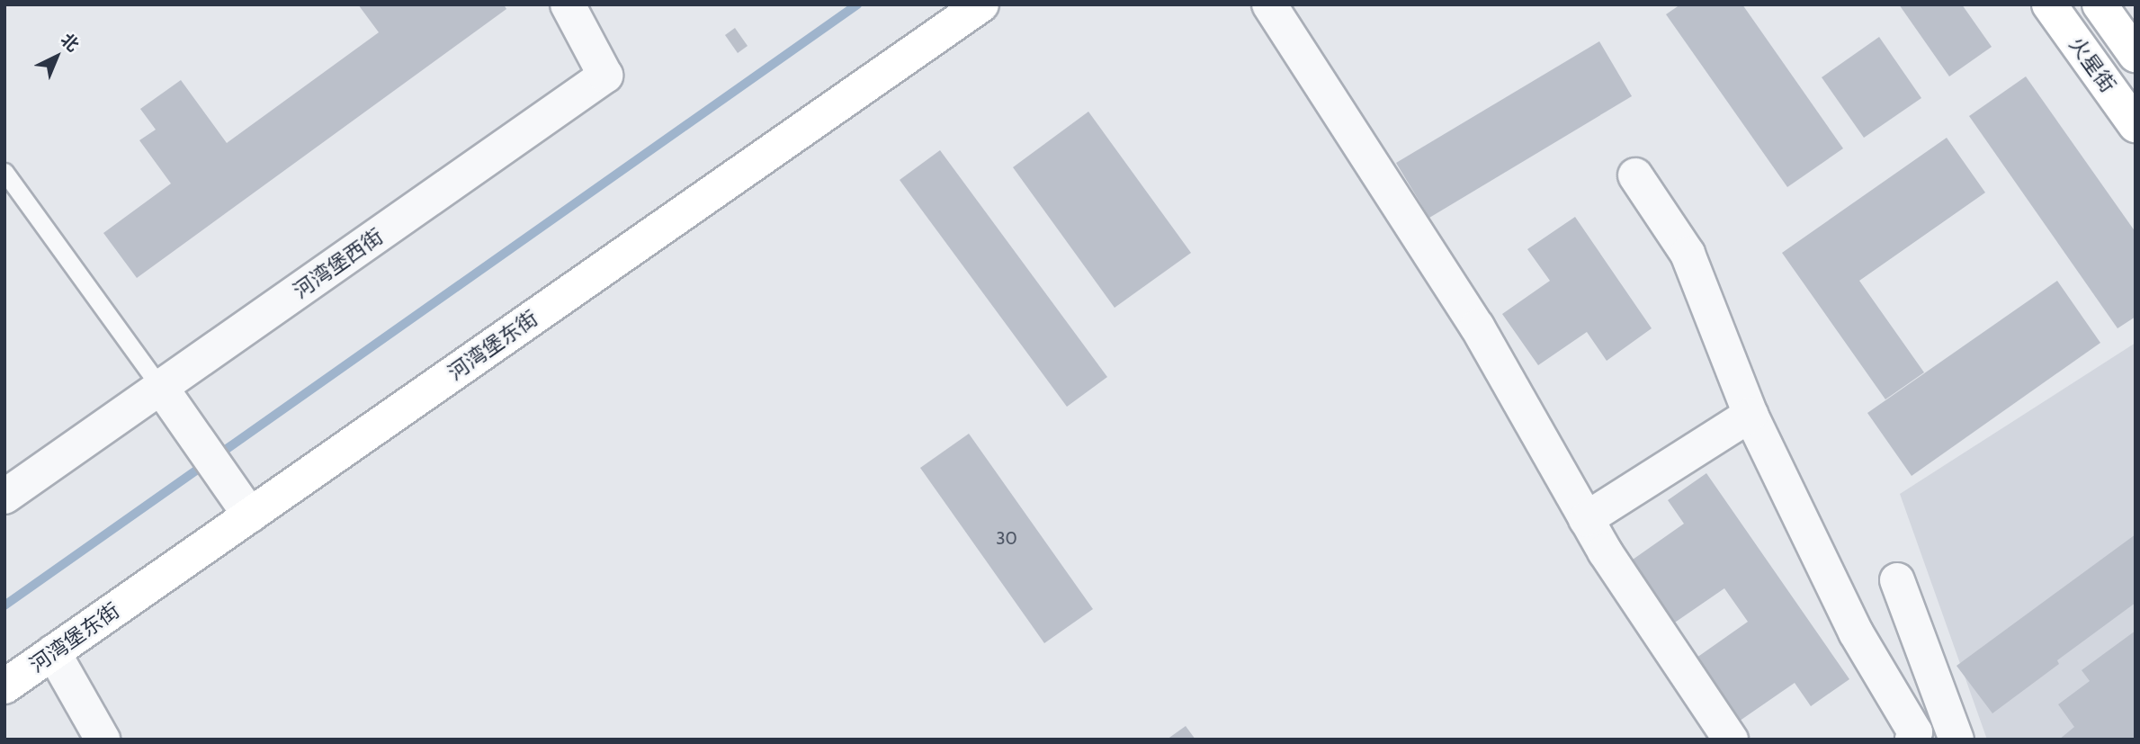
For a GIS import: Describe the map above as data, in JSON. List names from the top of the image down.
{
  "streets": {
    "street": ["火星街", "河湾堡西街", "河湾堡东街"]
  },
  "house_numbers": ["30"],
  "north": "top right"
}
